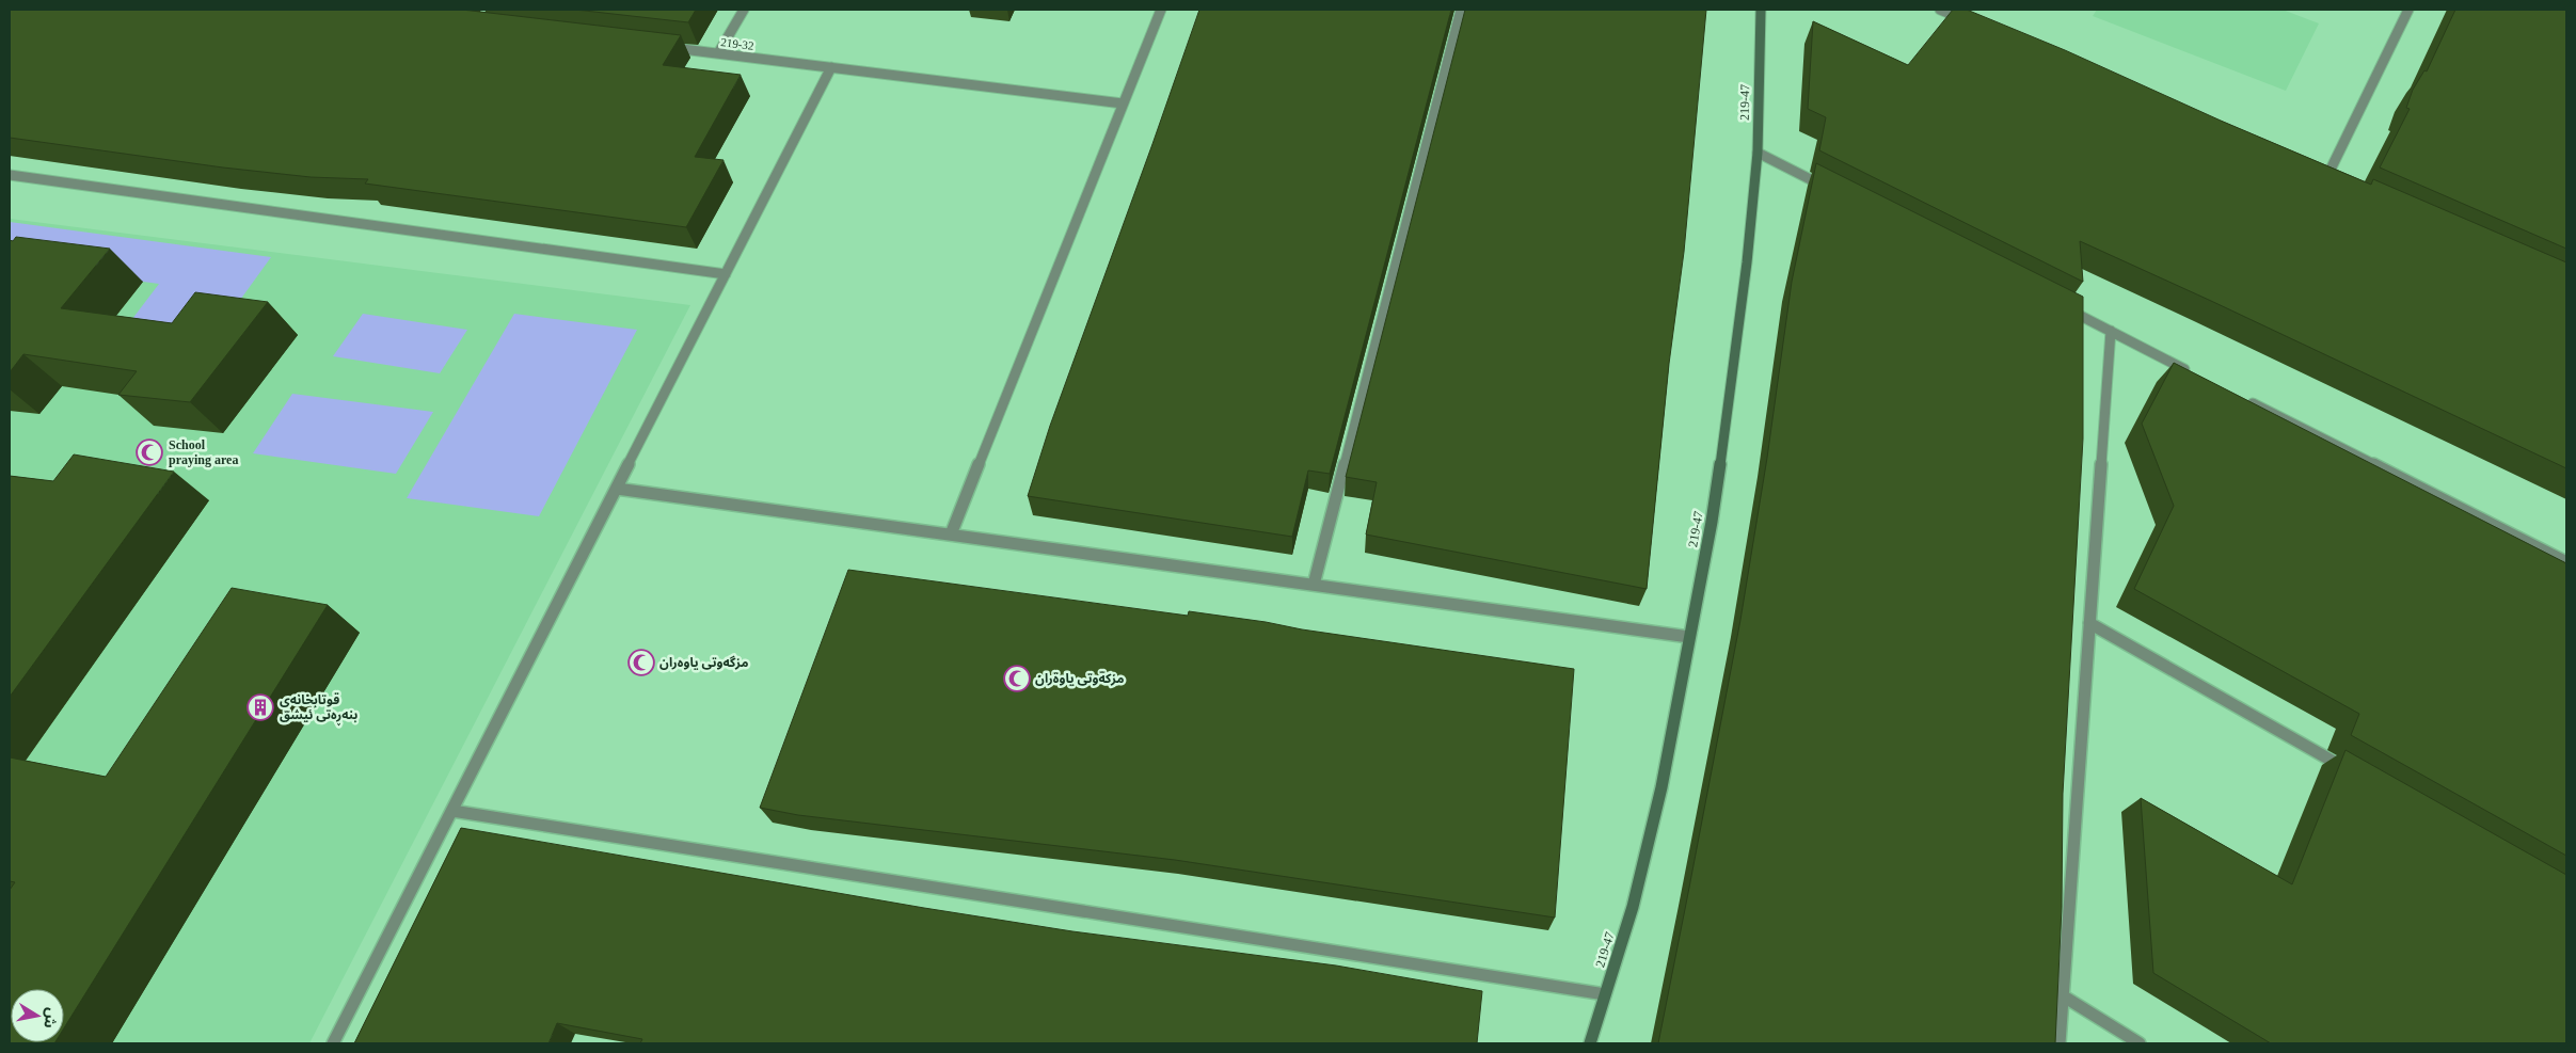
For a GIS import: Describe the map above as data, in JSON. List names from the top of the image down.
{
  "streets": {
    "street": ["219-32", "219-47"]
  },
  "places": {
    "mosque": ["School praying area", "مزگەوتی یاوەران", "مزكةوتى ياوةران"],
    "building": ["قوتابخانەی بنەڕەتی ئیشق"]
  },
  "north": "right"
}
